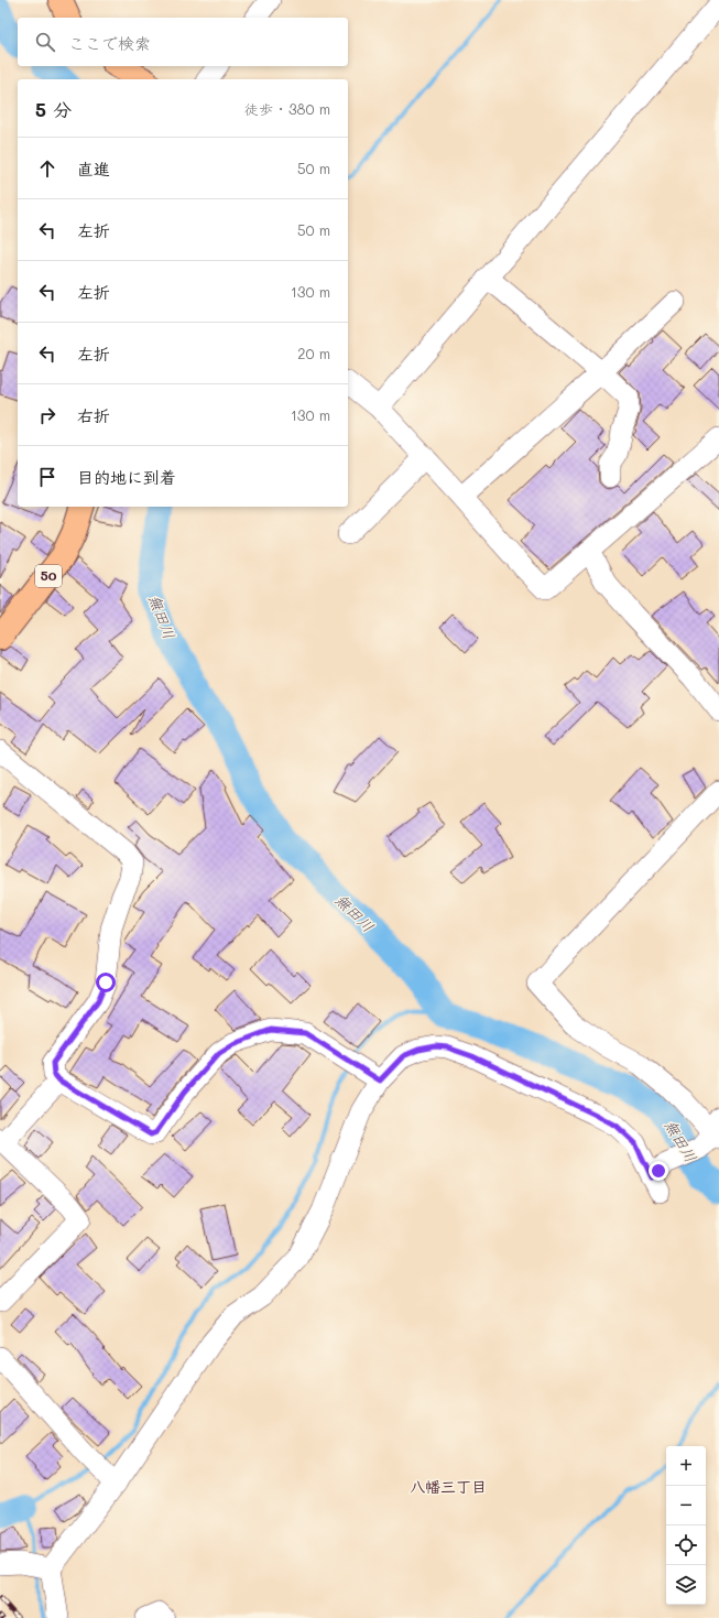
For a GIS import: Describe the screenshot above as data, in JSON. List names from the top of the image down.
{
  "streets": {
    "main road": ["50"]
  },
  "districts": ["八幡三丁目"],
  "water": ["無田川"],
  "page": {
    "search": "ここで検索",
    "heading": ["5 分", "徒歩 · 380 m"],
    "list": [
      ["直進", "50 m"],
      ["左折", "50 m"],
      ["左折", "130 m"],
      ["左折", "20 m"],
      ["右折", "130 m"],
      "目的地に到着"
    ],
    "map_buttons": ["+", "−"]
  }
}
